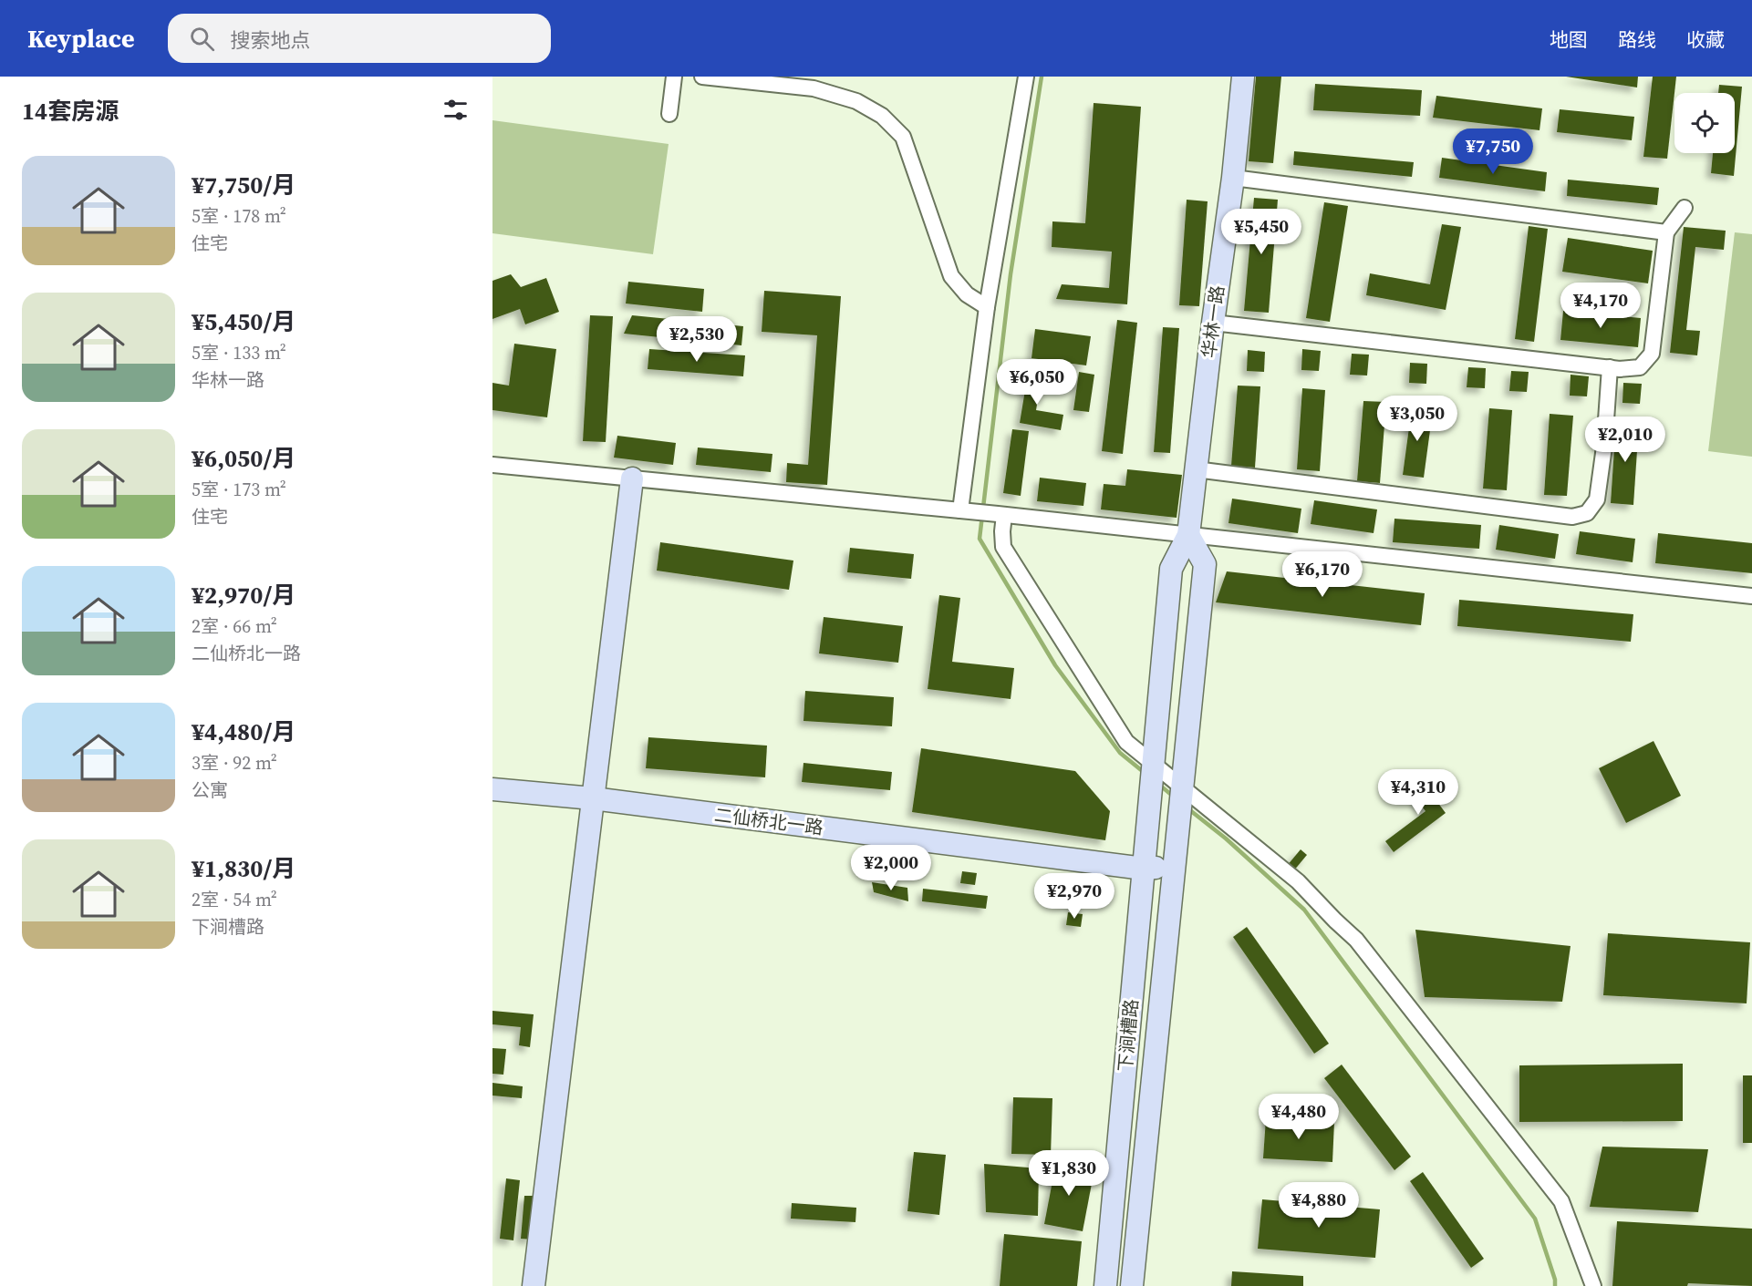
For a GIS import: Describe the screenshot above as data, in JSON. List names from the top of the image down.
{
  "streets": {
    "street": ["华林一路", "二仙桥北一路", "下涧槽路"]
  },
  "crossings": [
    ["华林一路", "下涧槽路"],
    ["二仙桥北一路", "下涧槽路"]
  ],
  "page": {
    "header": "Keyplace",
    "search": "搜索地点",
    "nav": ["地图", "路线", "收藏"],
    "heading": "14套房源",
    "price": [
      "¥7,750",
      "¥5,450",
      "¥4,170",
      "¥2,530",
      "¥6,050",
      "¥3,050",
      "¥2,010",
      "¥6,170",
      "¥4,310",
      "¥2,000",
      "¥2,970",
      "¥4,480",
      "¥1,830",
      "¥4,880"
    ],
    "list": [
      {
        "name": "¥7,750/月",
        "note": "5室 · 178 m² · 住宅"
      },
      {
        "name": "¥5,450/月",
        "note": "5室 · 133 m² · 华林一路"
      },
      {
        "name": "¥6,050/月",
        "note": "5室 · 173 m² · 住宅"
      },
      {
        "name": "¥2,970/月",
        "note": "2室 · 66 m² · 二仙桥北一路"
      },
      {
        "name": "¥4,480/月",
        "note": "3室 · 92 m² · 公寓"
      },
      {
        "name": "¥1,830/月",
        "note": "2室 · 54 m² · 下涧槽路"
      }
    ]
  }
}
